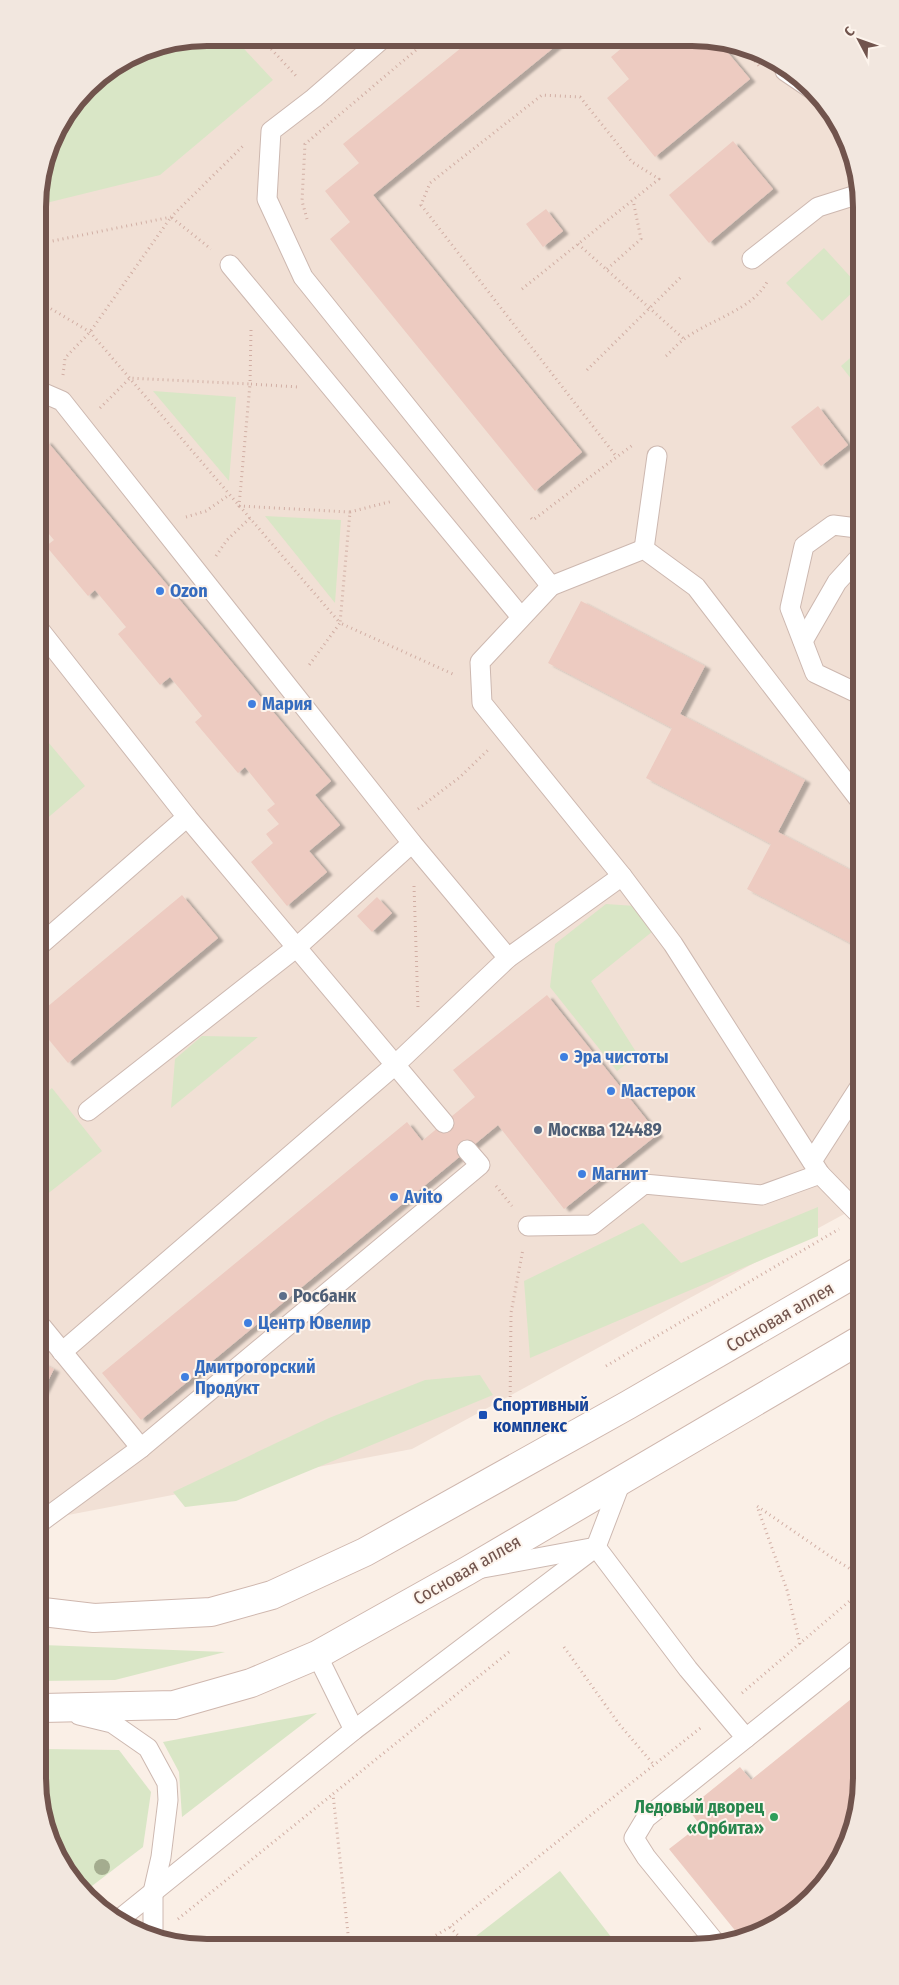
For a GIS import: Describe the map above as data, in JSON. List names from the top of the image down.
{
  "streets": {
    "main road": ["Сосновая аллея"]
  },
  "places": {
    "other": [
      "Ozon",
      "Мария",
      "Эра чистоты",
      "Мастерок",
      "Москва 124489",
      "Магнит",
      "Avito",
      "Росбанк",
      "Центр Ювелир",
      "Дмитрогорский Продукт",
      "Ледовый дворец «Орбита»"
    ],
    "transit": ["Спортивный комплекс"]
  },
  "north": "top left"
}
